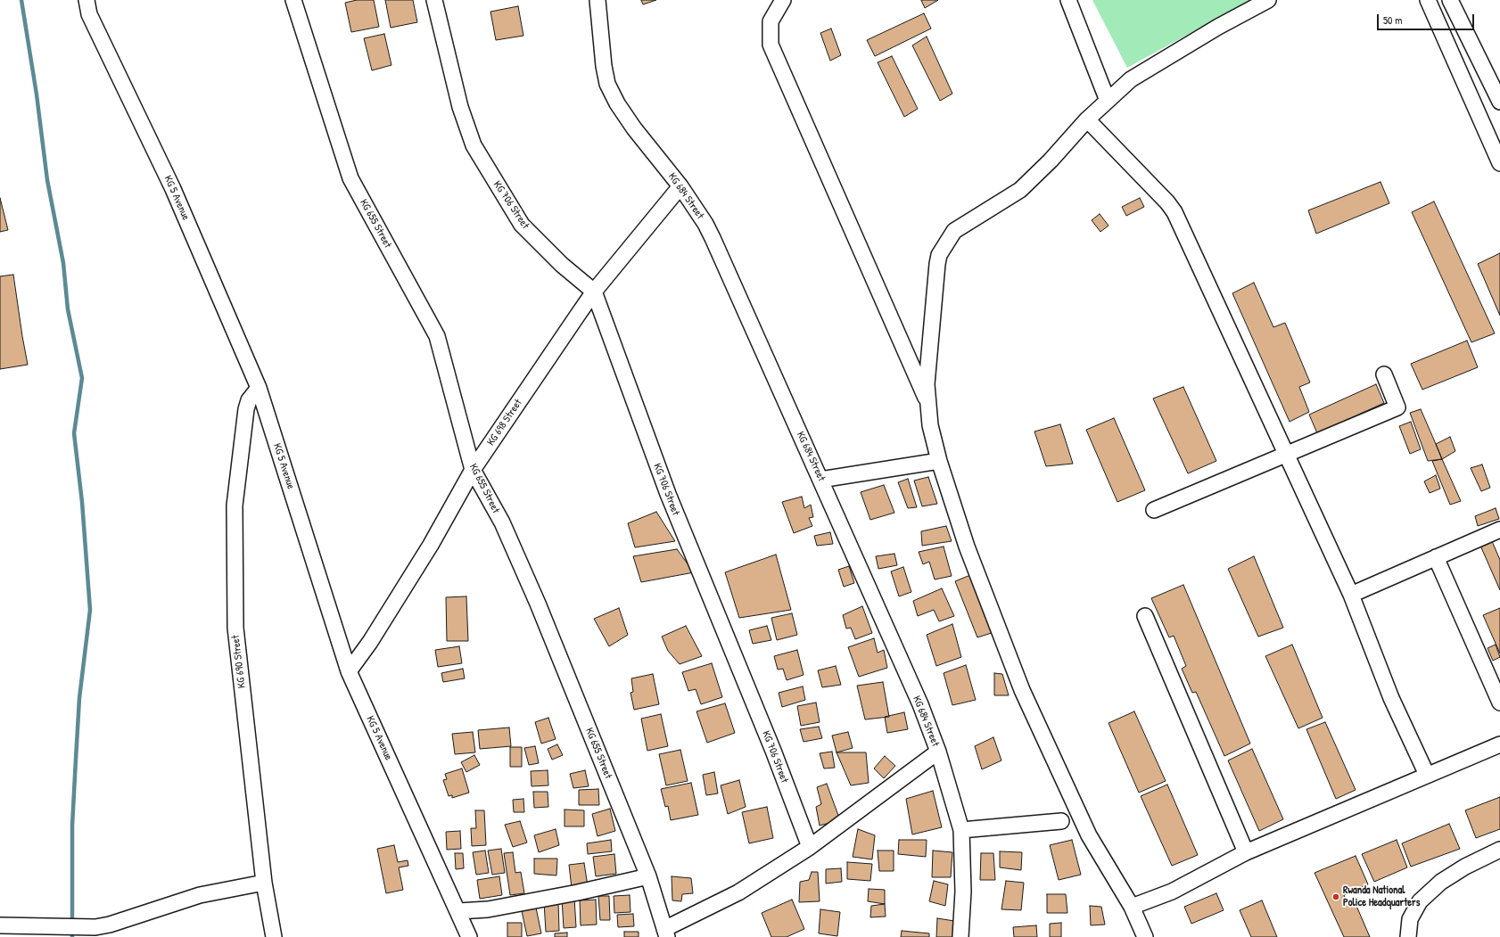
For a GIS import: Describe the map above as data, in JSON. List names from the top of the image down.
{
  "streets": {
    "street": [
      "KG 684 Street",
      "KG 5 Avenue",
      "KG 706 Street",
      "KG 655 Street",
      "KG 698 Street",
      "KG 690 Street"
    ]
  },
  "crossings": [
    ["KG 684 Street", "KG 698 Street"],
    ["KG 5 Avenue", "KG 698 Street"],
    ["KG 5 Avenue", "KG 690 Street"],
    ["KG 706 Street", "KG 698 Street"],
    ["KG 655 Street", "KG 698 Street"]
  ],
  "places": ["Rwanda National Police Headquarters"],
  "scale_bar": "50 m"
}
